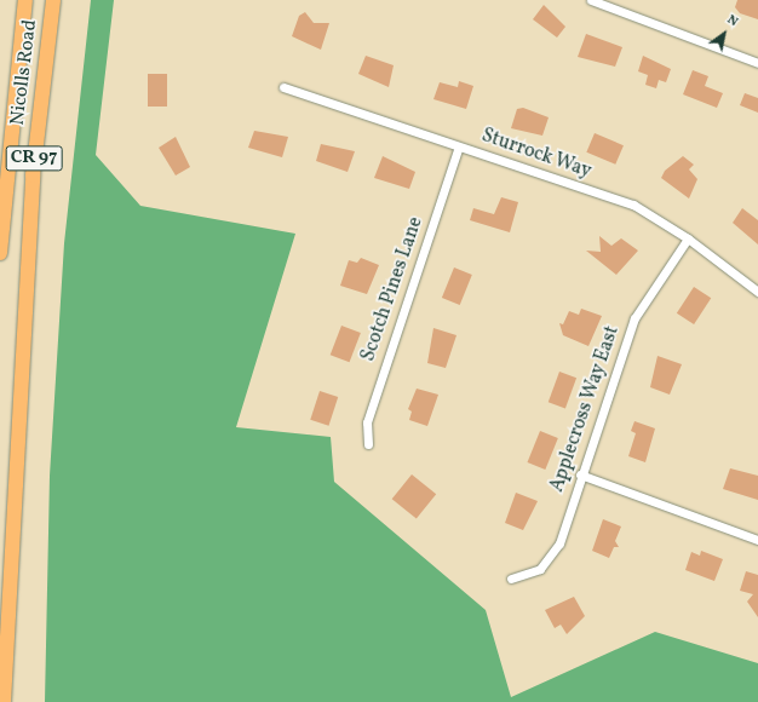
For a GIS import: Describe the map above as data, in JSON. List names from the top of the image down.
{
  "streets": {
    "highway": ["Nicolls Road", "CR 97"],
    "street": ["Sturrock Way", "Scotch Pines Lane", "Applecross Way East"]
  },
  "crossings": [
    ["Sturrock Way", "Scotch Pines Lane"],
    ["Sturrock Way", "Applecross Way East"]
  ],
  "north": "top right"
}
